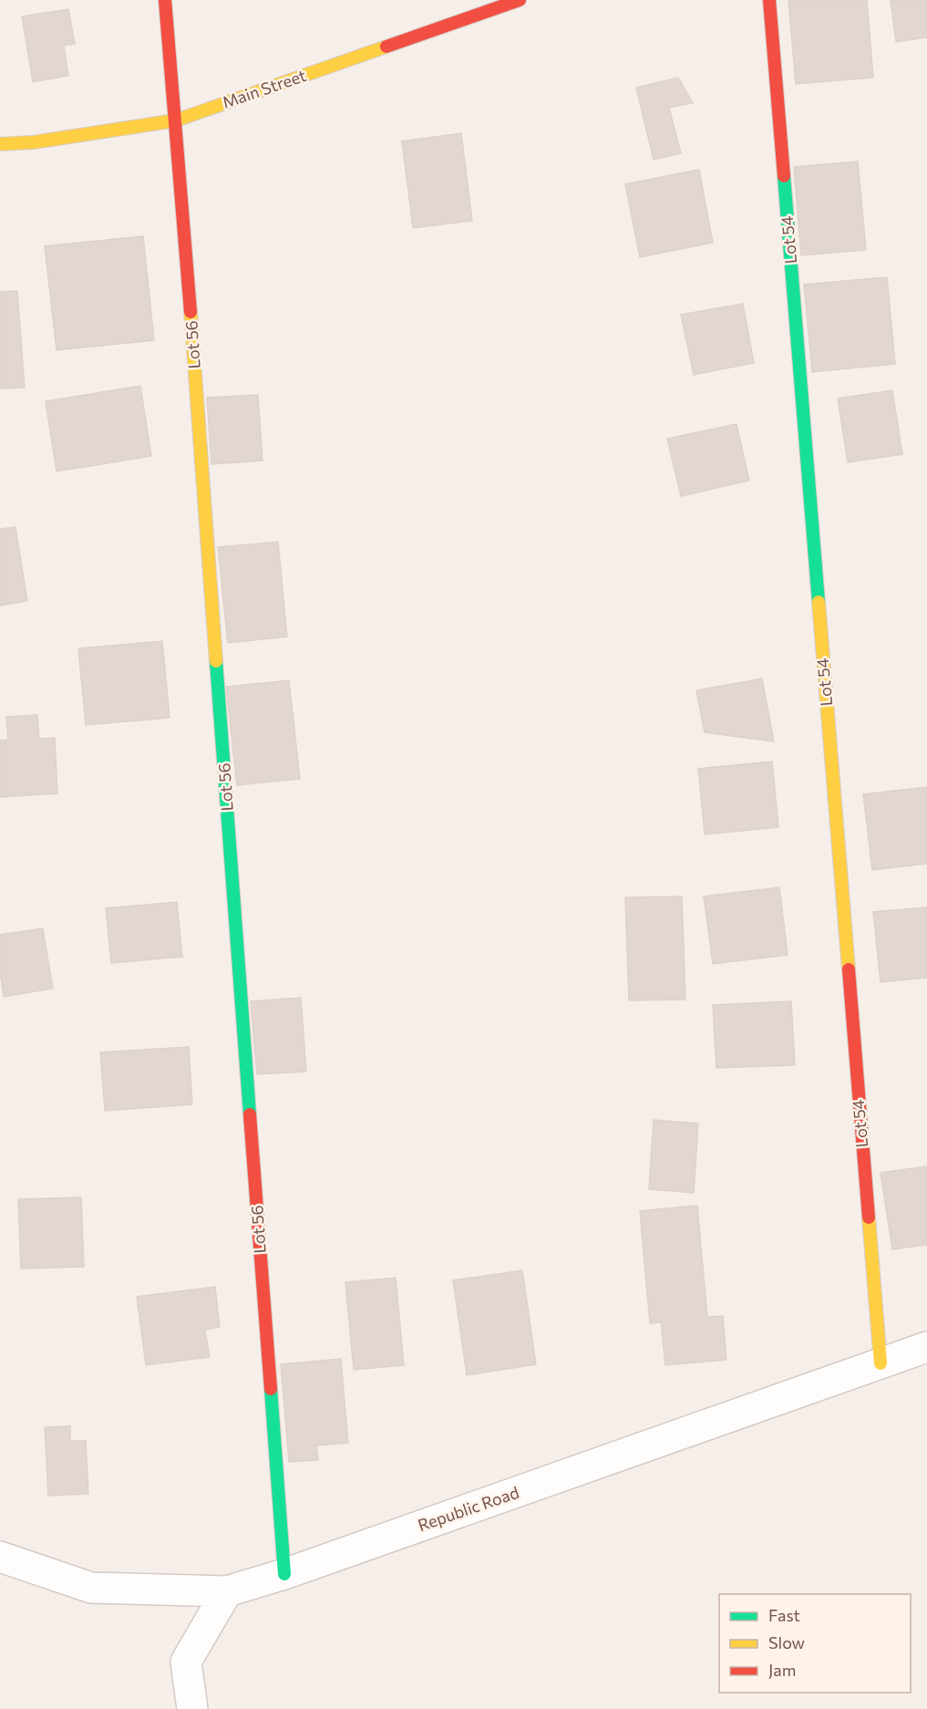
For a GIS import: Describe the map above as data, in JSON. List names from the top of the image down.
{
  "streets": {
    "street": [
      "Main Street",
      "Lot 54",
      "Lot 56",
      "Republic Road"
    ]
  },
  "crossings": [
    ["Main Street", "Lot 56"],
    ["Lot 54", "Republic Road"],
    ["Lot 56", "Republic Road"]
  ],
  "legend": ["Fast", "Slow", "Jam"]
}
